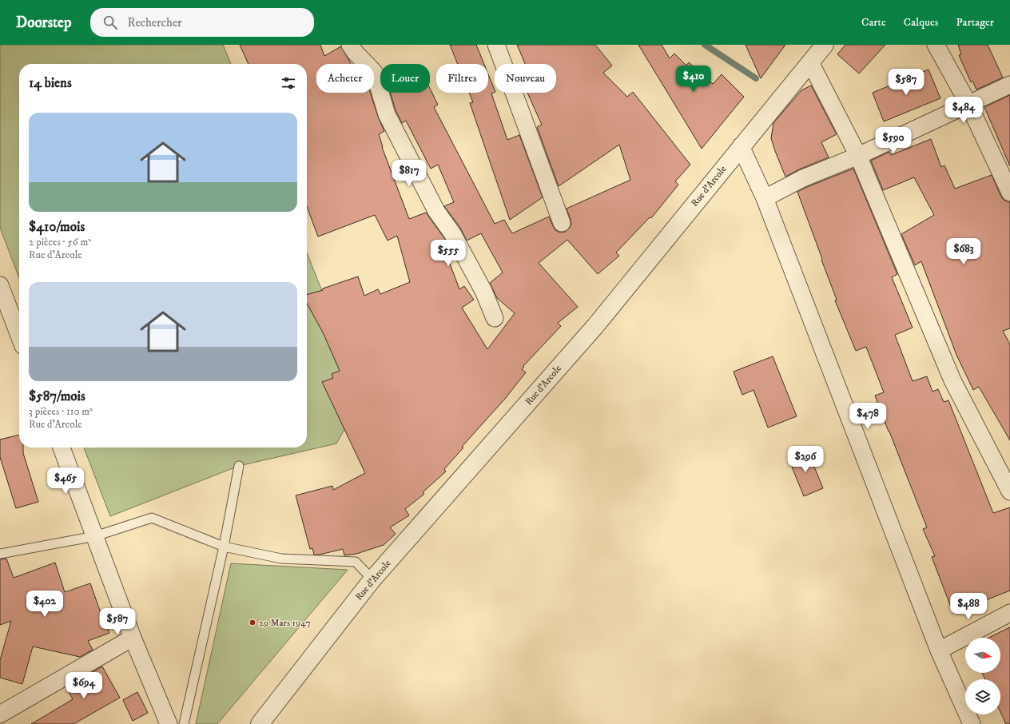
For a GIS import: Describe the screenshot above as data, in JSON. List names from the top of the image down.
{
  "streets": {
    "street": ["Rue d'Arcole"]
  },
  "places": ["29 Mars 1947"],
  "north": "right",
  "page": {
    "header": "Doorstep",
    "search": "Rechercher",
    "nav": ["Carte", "Calques", "Partager"],
    "chip": [
      "Acheter",
      "Louer",
      "Filtres",
      "Nouveau"
    ],
    "heading": "14 biens",
    "price": [
      "$410",
      "$587",
      "$484",
      "$590",
      "$817",
      "$683",
      "$555",
      "$478",
      "$296",
      "$465",
      "$402",
      "$488",
      "$587",
      "$694"
    ],
    "list": [
      {
        "name": "$410/mois",
        "note": "2 pièces · 56 m² · Rue d'Arcole"
      },
      {
        "name": "$587/mois",
        "note": "3 pièces · 110 m² · Rue d'Arcole"
      }
    ]
  }
}
